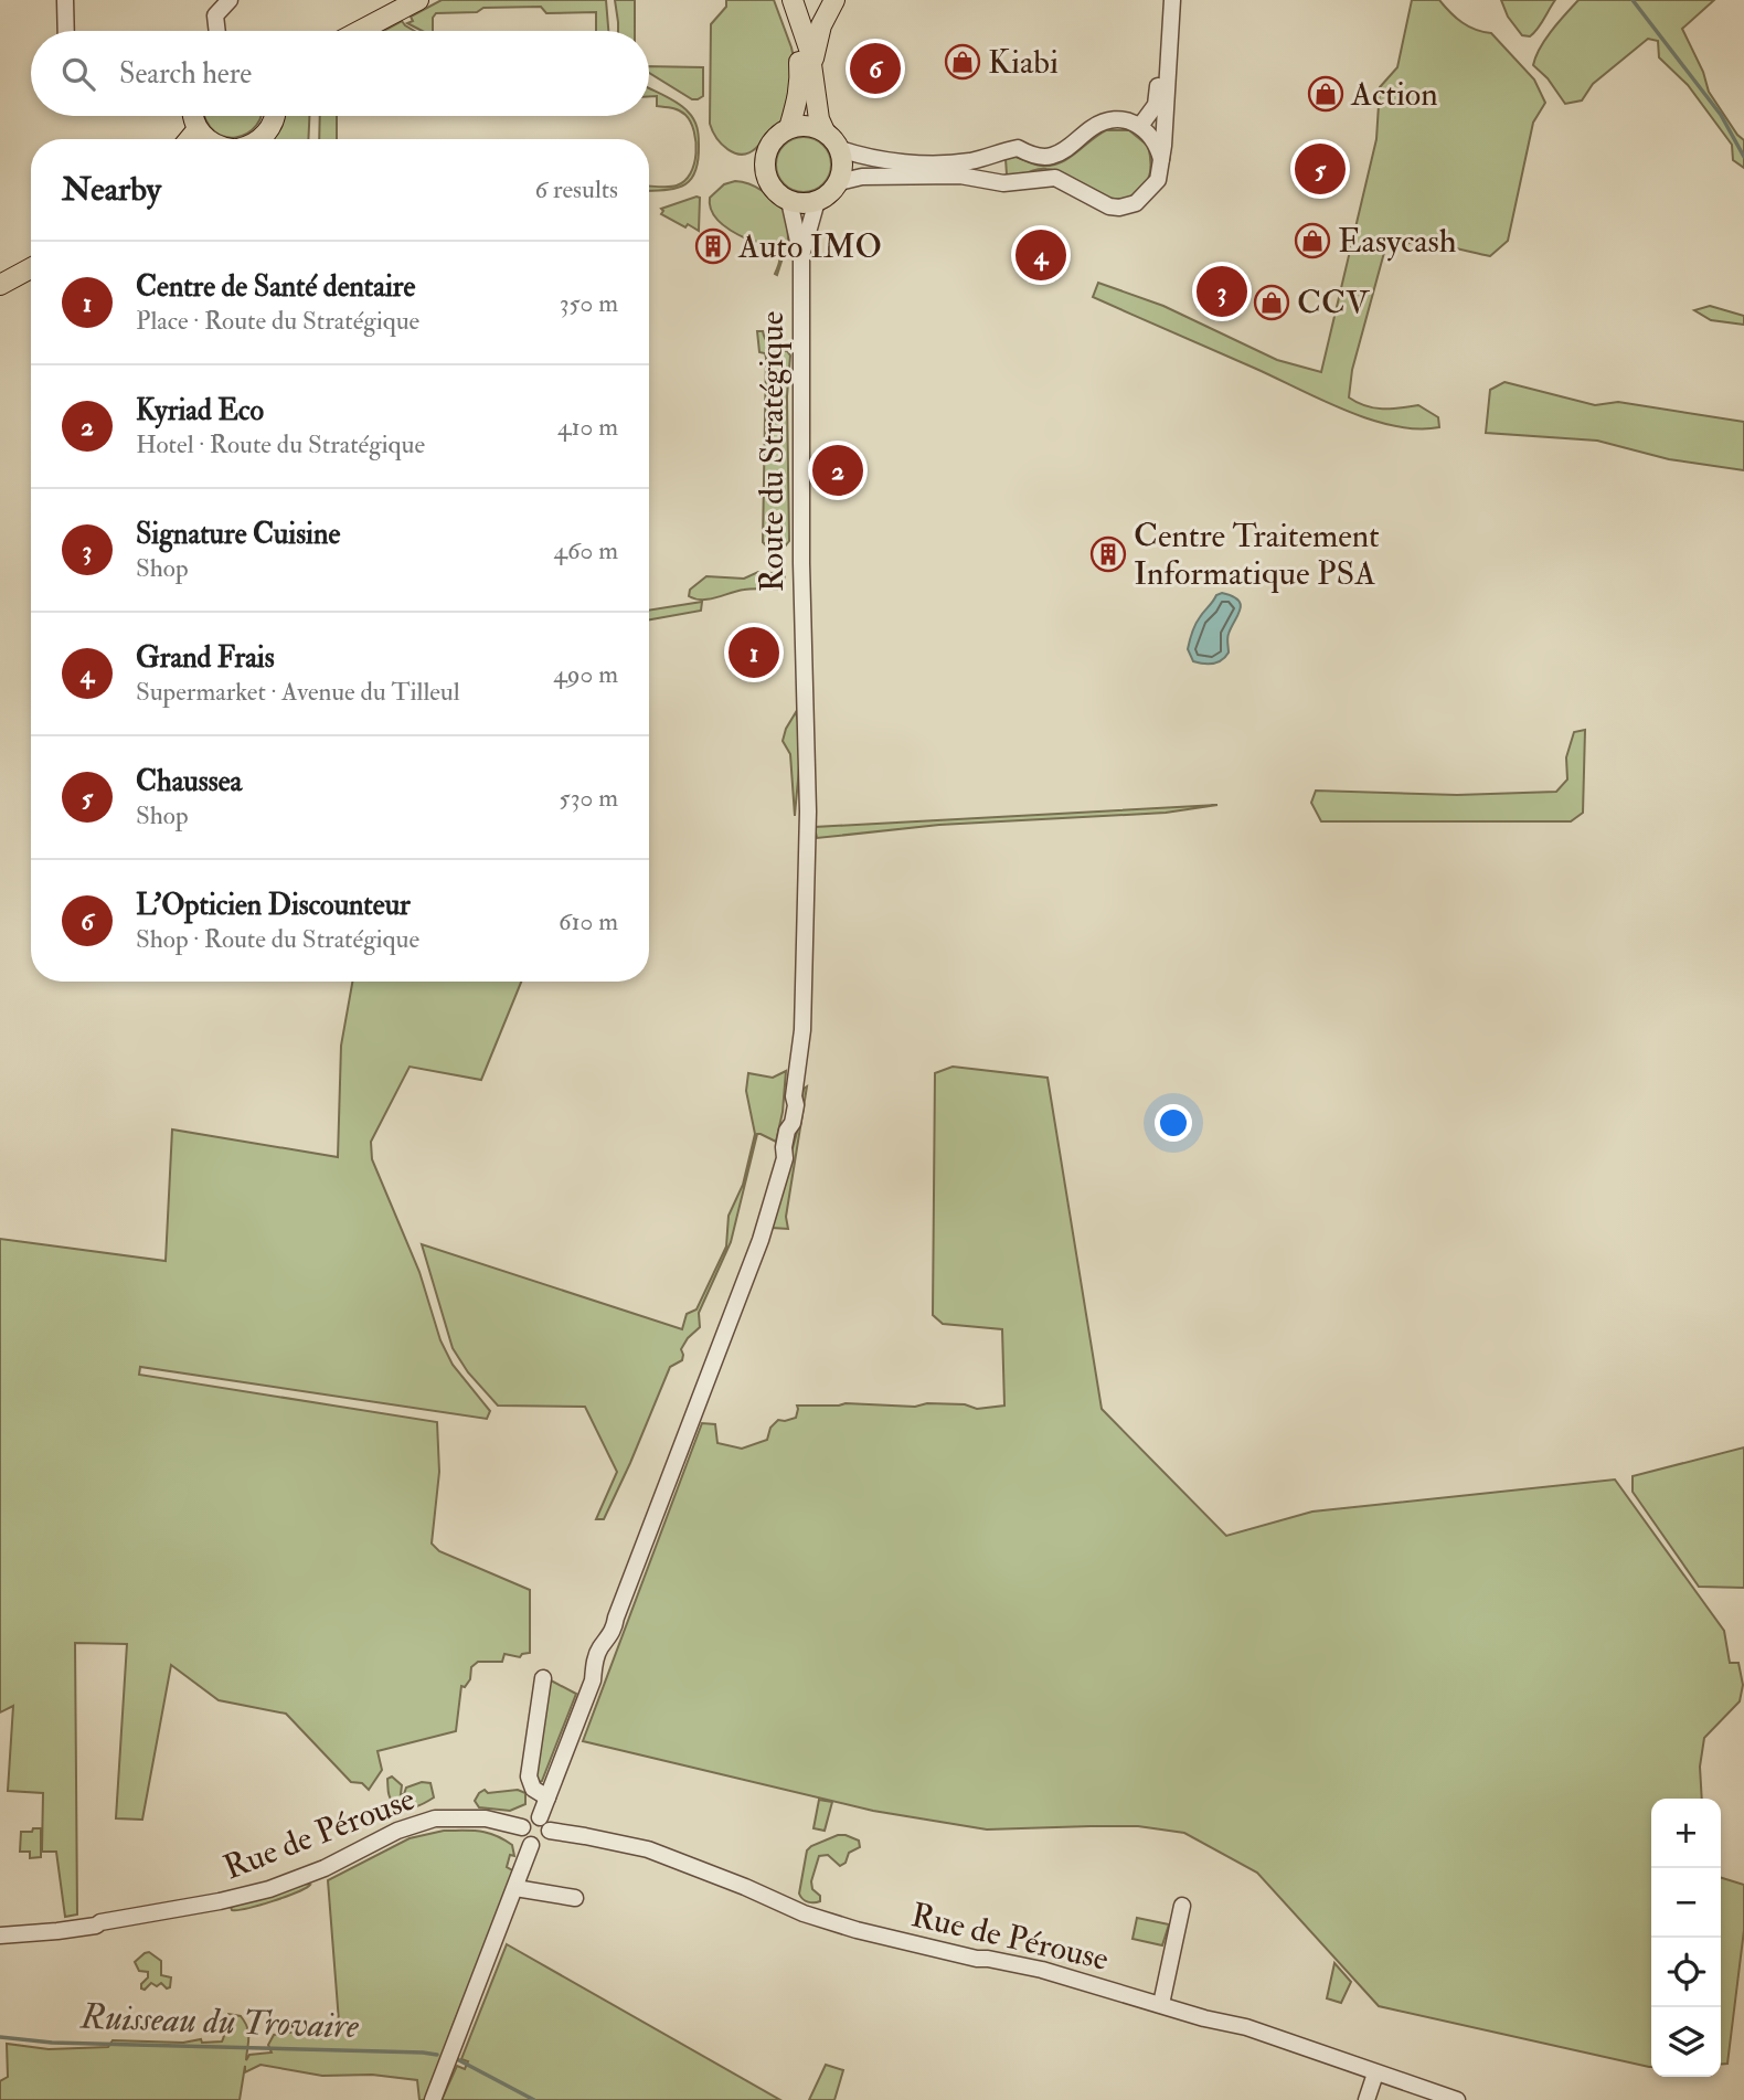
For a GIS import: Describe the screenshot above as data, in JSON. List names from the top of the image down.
{
  "streets": {
    "street": ["Route du Stratégique", "Rue de Pérouse"]
  },
  "crossings": [
    ["Route du Stratégique", "Rue de Pérouse"]
  ],
  "water": ["Ruisseau du Trovaire"],
  "places": {
    "shop": [
      "Kiabi",
      "Action",
      "Easycash",
      "CCV"
    ],
    "building": ["Auto IMO", "Centre Traitement Informatique PSA"]
  },
  "page": {
    "search": "Search here",
    "pins": [
      "6",
      "5",
      "4",
      "3",
      "2",
      "1"
    ],
    "heading": ["Nearby", "6 results"],
    "list": [
      {
        "mark": "1",
        "name": "Centre de Santé dentaire",
        "note": "Place · Route du Stratégique",
        "value": "350 m"
      },
      {
        "mark": "2",
        "name": "Kyriad Eco",
        "note": "Hotel · Route du Stratégique",
        "value": "410 m"
      },
      {
        "mark": "3",
        "name": "Signature Cuisine",
        "note": "Shop",
        "value": "460 m"
      },
      {
        "mark": "4",
        "name": "Grand Frais",
        "note": "Supermarket · Avenue du Tilleul",
        "value": "490 m"
      },
      {
        "mark": "5",
        "name": "Chaussea",
        "note": "Shop",
        "value": "530 m"
      },
      {
        "mark": "6",
        "name": "L'Opticien Discounteur",
        "note": "Shop · Route du Stratégique",
        "value": "610 m"
      }
    ],
    "map_buttons": ["+", "−"]
  }
}
